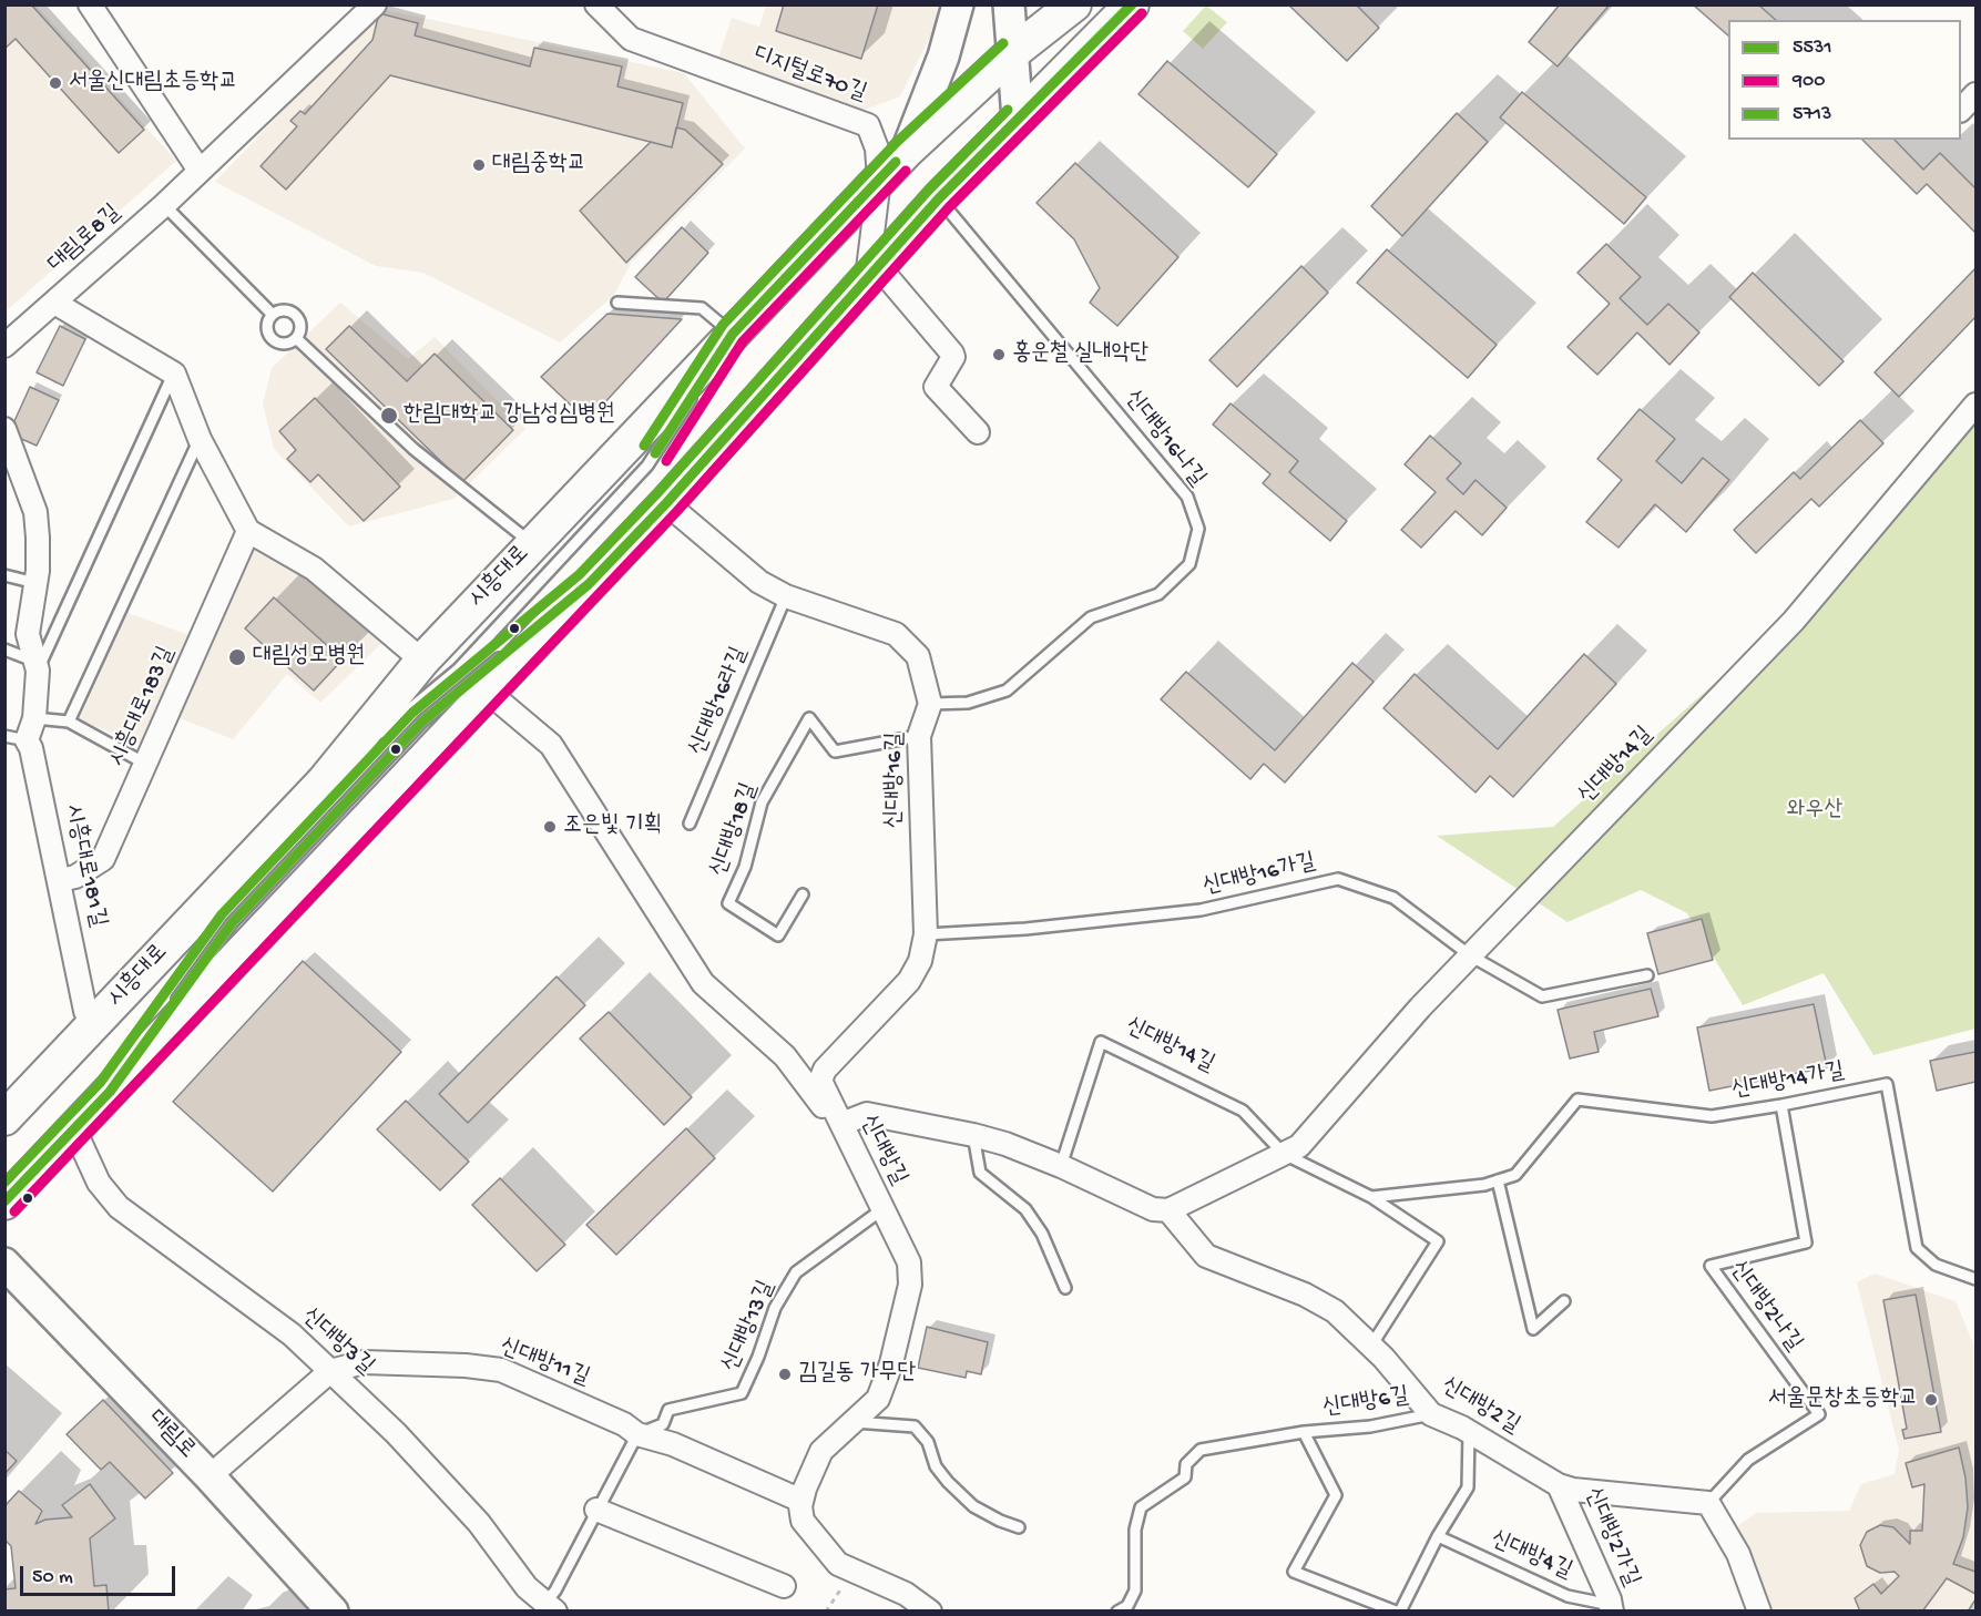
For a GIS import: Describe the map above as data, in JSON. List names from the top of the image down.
{
  "streets": {
    "main road": ["시흥대로", "대림로"],
    "street": [
      "디지털로70길",
      "대림로8길",
      "시흥대로183길",
      "신대방14길",
      "신대방16길",
      "시흥대로181길",
      "신대방길",
      "신대방3길",
      "신대방11길",
      "신대방2길",
      "신대방2가길"
    ],
    "lane": [
      "신대방16나길",
      "신대방16라길",
      "신대방18길",
      "신대방16가길",
      "신대방14가길",
      "신대방2나길",
      "신대방13길",
      "신대방6길",
      "신대방4길"
    ]
  },
  "crossings": [
    ["디지털로70길", "시흥대로"],
    ["신대방16나길", "신대방16길"],
    ["시흥대로", "시흥대로181길"],
    ["신대방16라길", "신대방16길"],
    ["시흥대로183길", "시흥대로181길"],
    ["신대방14길", "신대방16가길"],
    ["신대방14길", "신대방2길"],
    ["신대방16길", "신대방18길"],
    ["신대방16길", "신대방16가길"],
    ["신대방16길", "신대방길"],
    ["신대방14가길", "신대방2나길"],
    ["신대방길", "신대방13길"],
    ["신대방길", "신대방11길"],
    ["신대방2나길", "신대방2길"],
    ["신대방13길", "신대방11길"],
    ["신대방3길", "신대방11길"],
    ["신대방11길", "대림로"],
    ["신대방6길", "신대방2길"],
    ["신대방2길", "신대방2가길"],
    ["신대방2가길", "신대방4길"]
  ],
  "parks": ["와우산"],
  "places": [
    "서울신대림초등학교",
    "대림중학교",
    "홍운철 실내악단",
    "한림대학교 강남성심병원",
    "대림성모병원",
    "조은빛 기획",
    "김길동 가무단",
    "서울문창초등학교"
  ],
  "lines": ["transit line 5531", "transit line 900", "transit line 5713"],
  "legend": ["5531", "900", "5713"],
  "scale_bar": "50 m"
}
